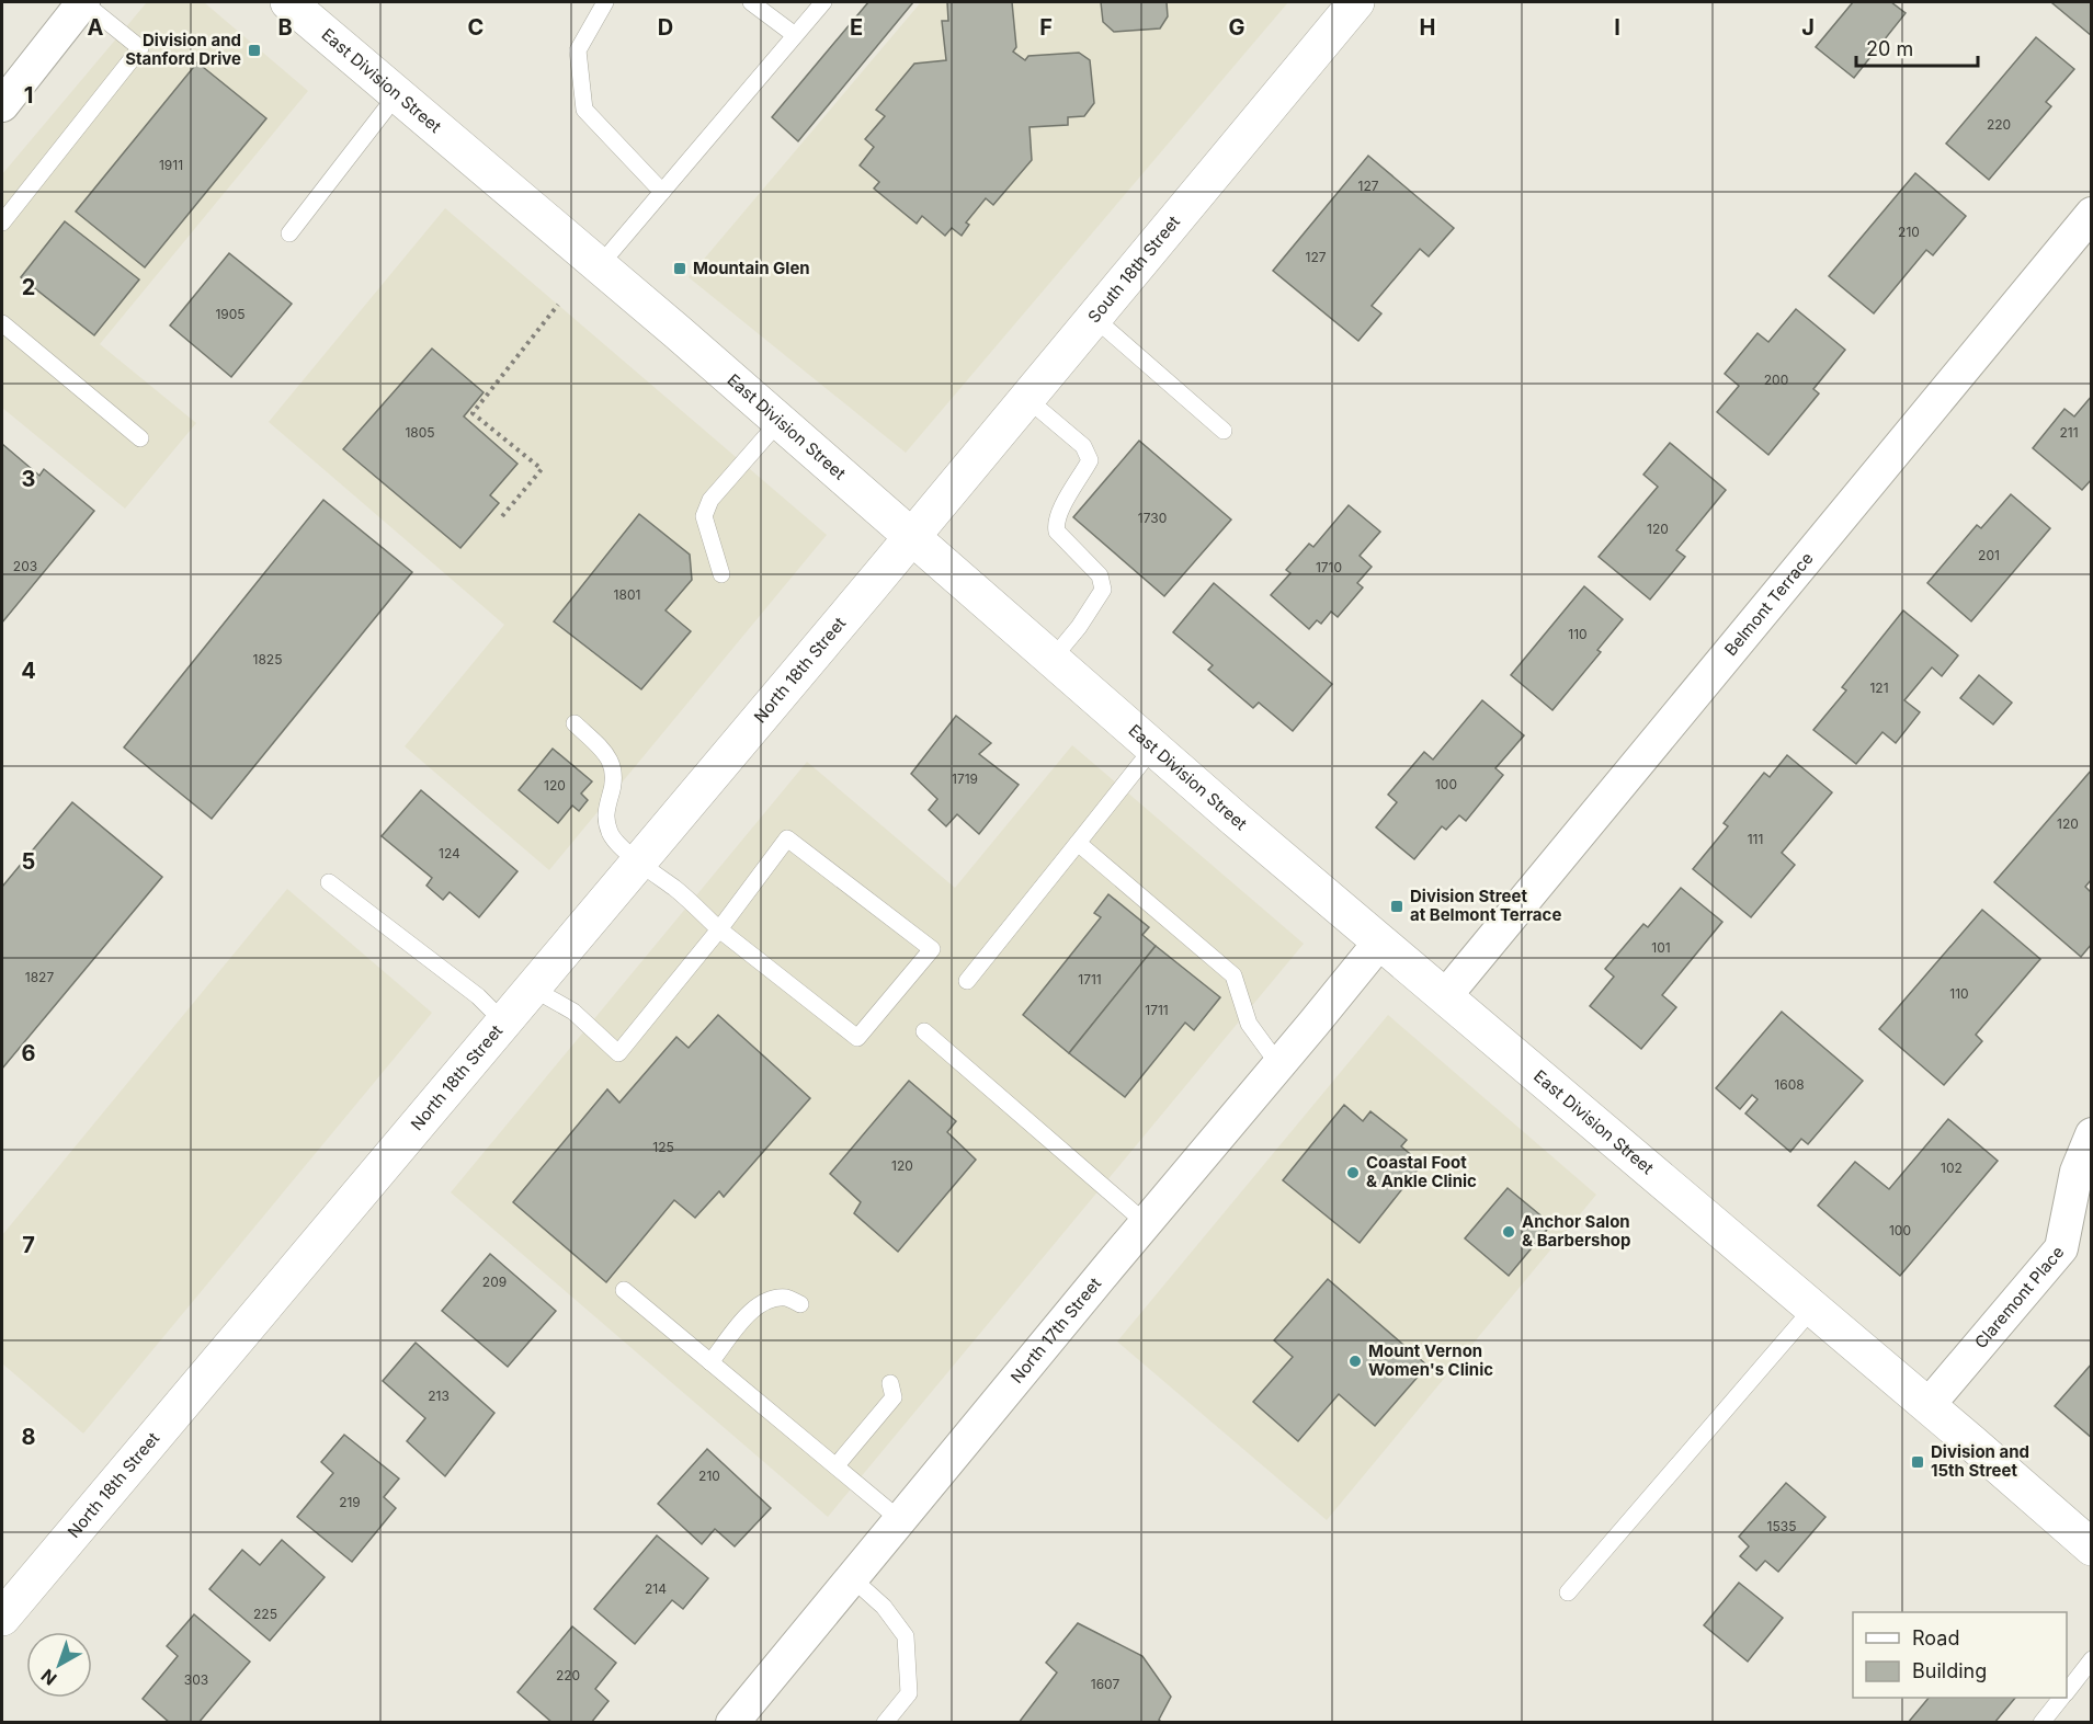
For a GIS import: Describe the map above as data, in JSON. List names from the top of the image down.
{
  "streets": {
    "street": [
      "East Division Street",
      "South 18th Street",
      "Belmont Terrace",
      "North 18th Street",
      "Claremont Place",
      "North 17th Street"
    ]
  },
  "crossings": [
    ["East Division Street", "South 18th Street"],
    ["East Division Street", "Belmont Terrace"],
    ["East Division Street", "North 18th Street"],
    ["East Division Street", "Claremont Place"],
    ["East Division Street", "North 17th Street"],
    ["South 18th Street", "North 18th Street"]
  ],
  "places": {
    "transit": [
      "Division and Stanford Drive",
      "Mountain Glen",
      "Division Street at Belmont Terrace",
      "Division and 15th Street"
    ],
    "other": ["Coastal Foot & Ankle Clinic", "Anchor Salon & Barbershop", "Mount Vernon Women's Clinic"]
  },
  "house_numbers": [
    "220",
    "1911",
    "127",
    "210",
    "127",
    "1905",
    "200",
    "1805",
    "211",
    "1730",
    "120",
    "201",
    "203",
    "1710",
    "1801",
    "110",
    "1825",
    "121",
    "1719",
    "100",
    "120",
    "120",
    "111",
    "124",
    "101",
    "1827",
    "1711",
    "110",
    "1711",
    "1608",
    "125",
    "120",
    "102",
    "100",
    "209",
    "213",
    "210",
    "219",
    "1535",
    "214",
    "225",
    "220",
    "303",
    "1607"
  ],
  "legend": ["Road", "Building"],
  "scale_bar": "20 m",
  "north": "bottom left",
  "grid": {
    "columns": [
      "A",
      "B",
      "C",
      "D",
      "E",
      "F",
      "G",
      "H",
      "I",
      "J"
    ],
    "rows": [
      "1",
      "2",
      "3",
      "4",
      "5",
      "6",
      "7",
      "8"
    ]
  }
}
